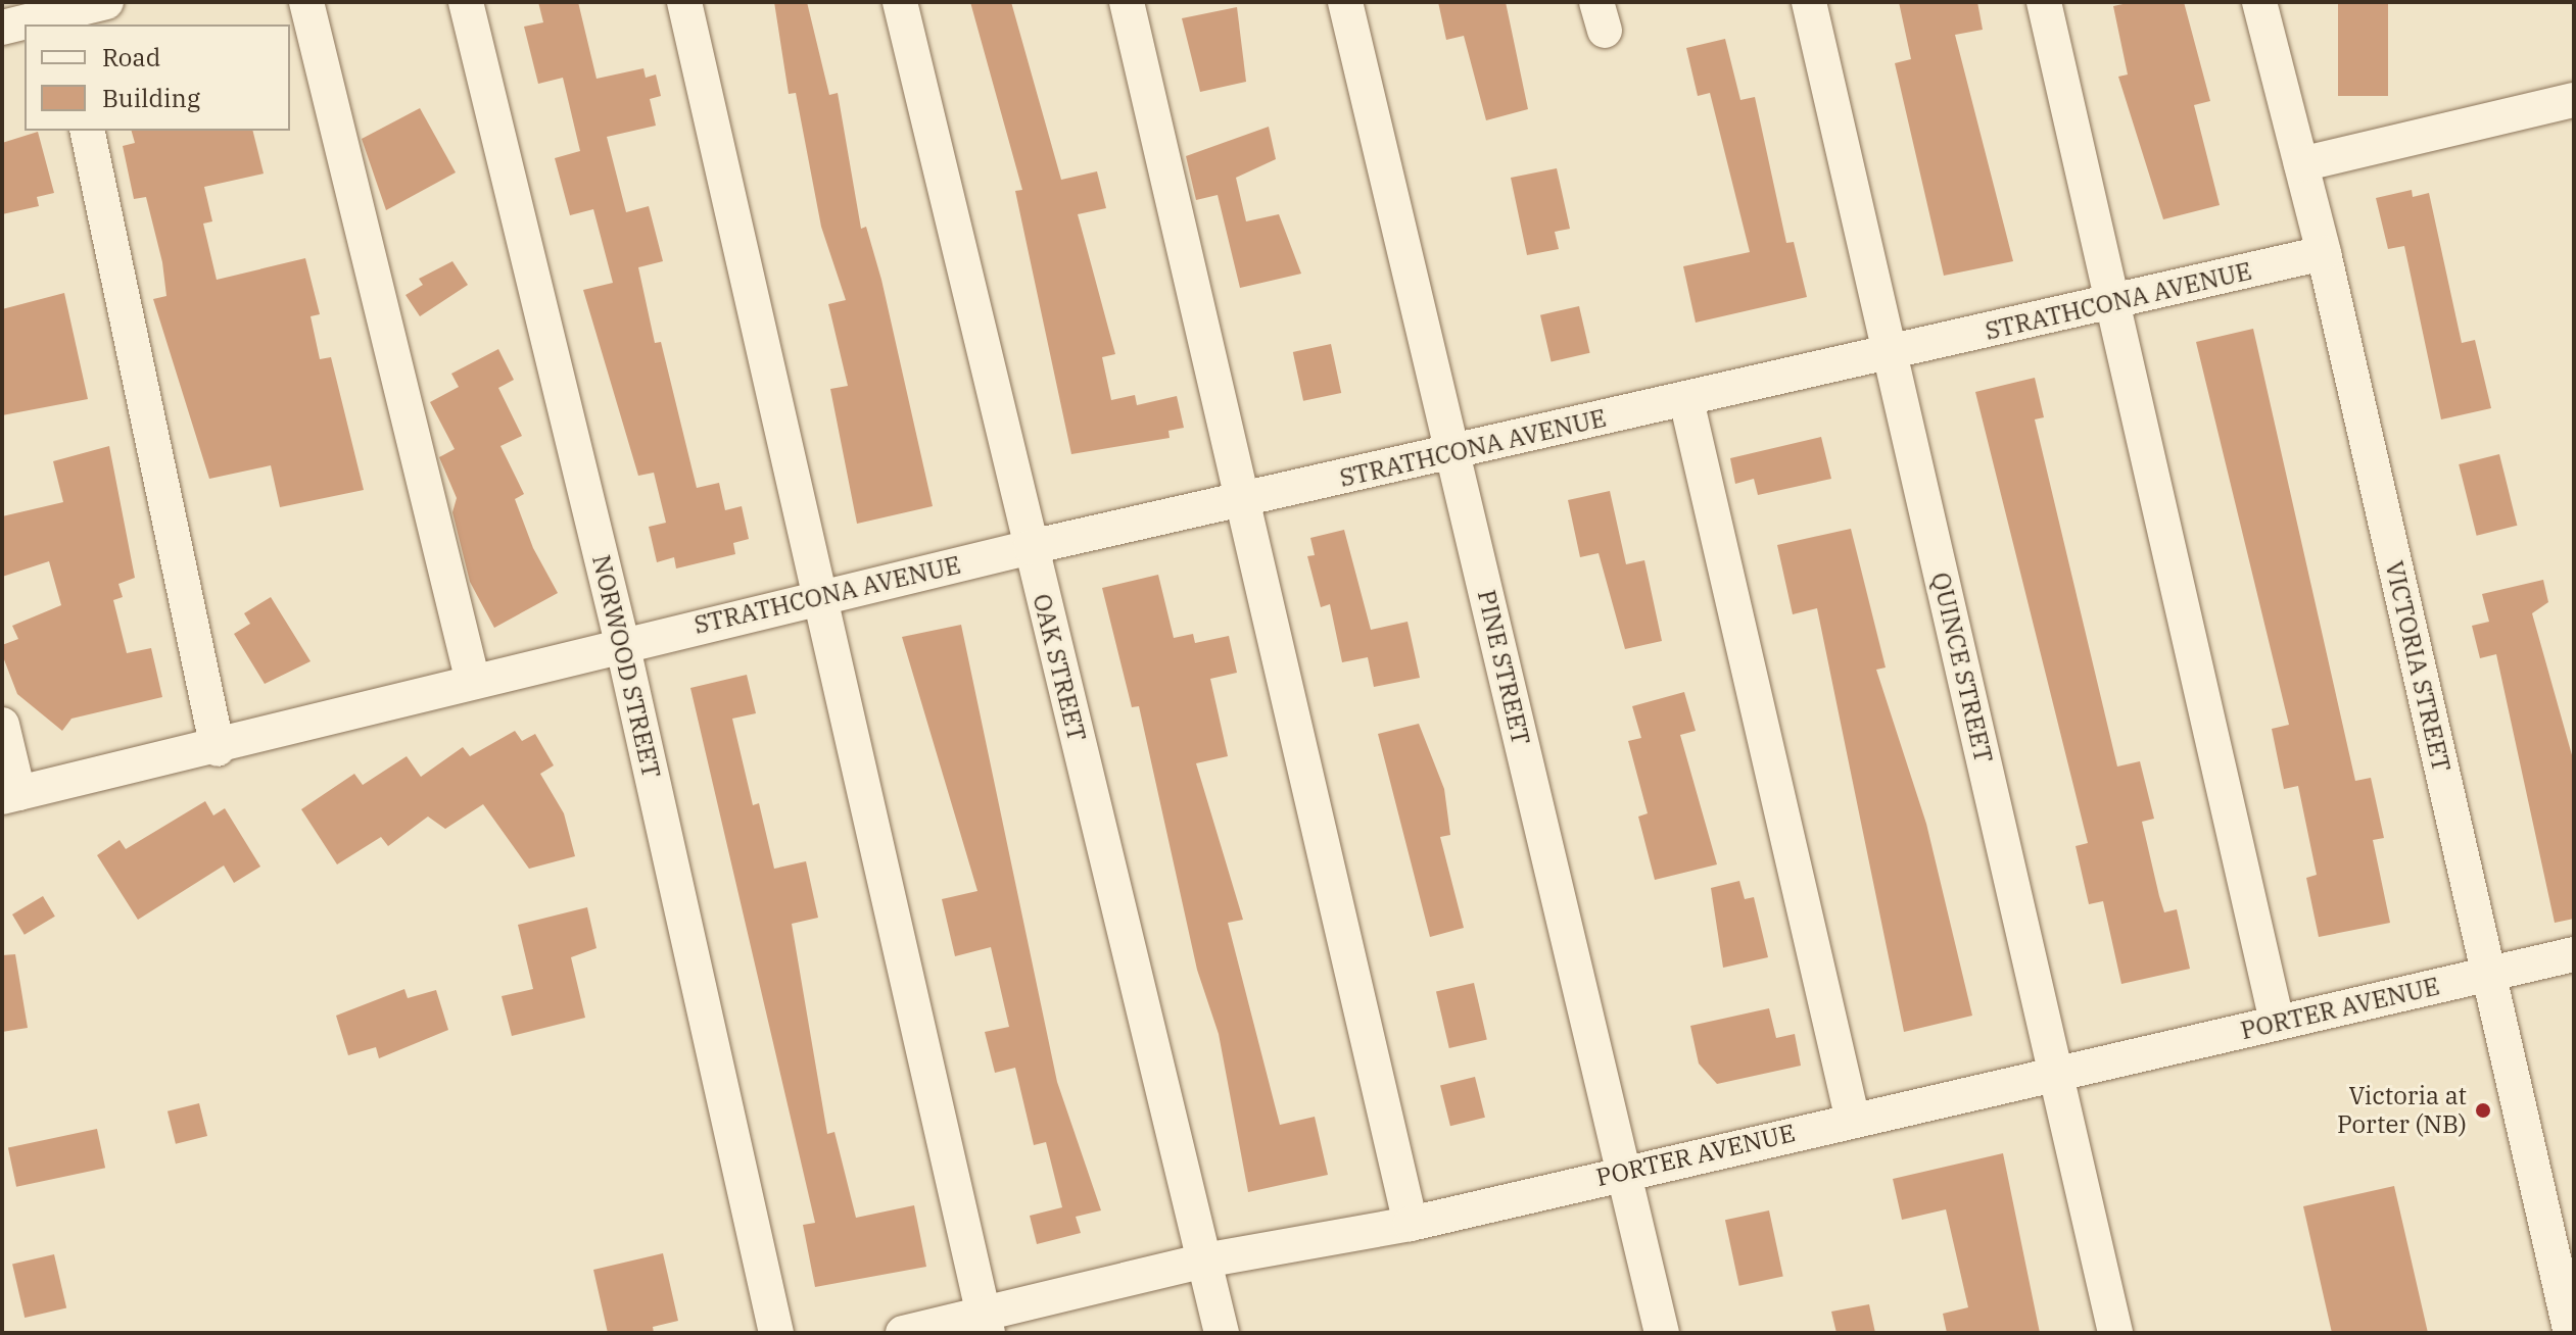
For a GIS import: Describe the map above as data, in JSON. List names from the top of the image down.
{
  "streets": {
    "street": [
      "STRATHCONA AVENUE",
      "NORWOOD STREET",
      "VICTORIA STREET",
      "OAK STREET",
      "PINE STREET",
      "QUINCE STREET",
      "PORTER AVENUE"
    ]
  },
  "crossings": [
    ["STRATHCONA AVENUE", "NORWOOD STREET"],
    ["STRATHCONA AVENUE", "VICTORIA STREET"],
    ["STRATHCONA AVENUE", "OAK STREET"],
    ["STRATHCONA AVENUE", "PINE STREET"],
    ["STRATHCONA AVENUE", "QUINCE STREET"],
    ["VICTORIA STREET", "PORTER AVENUE"],
    ["OAK STREET", "PORTER AVENUE"],
    ["PINE STREET", "PORTER AVENUE"],
    ["QUINCE STREET", "PORTER AVENUE"]
  ],
  "places": ["Victoria at Porter (NB)"],
  "legend": ["Road", "Building"]
}
